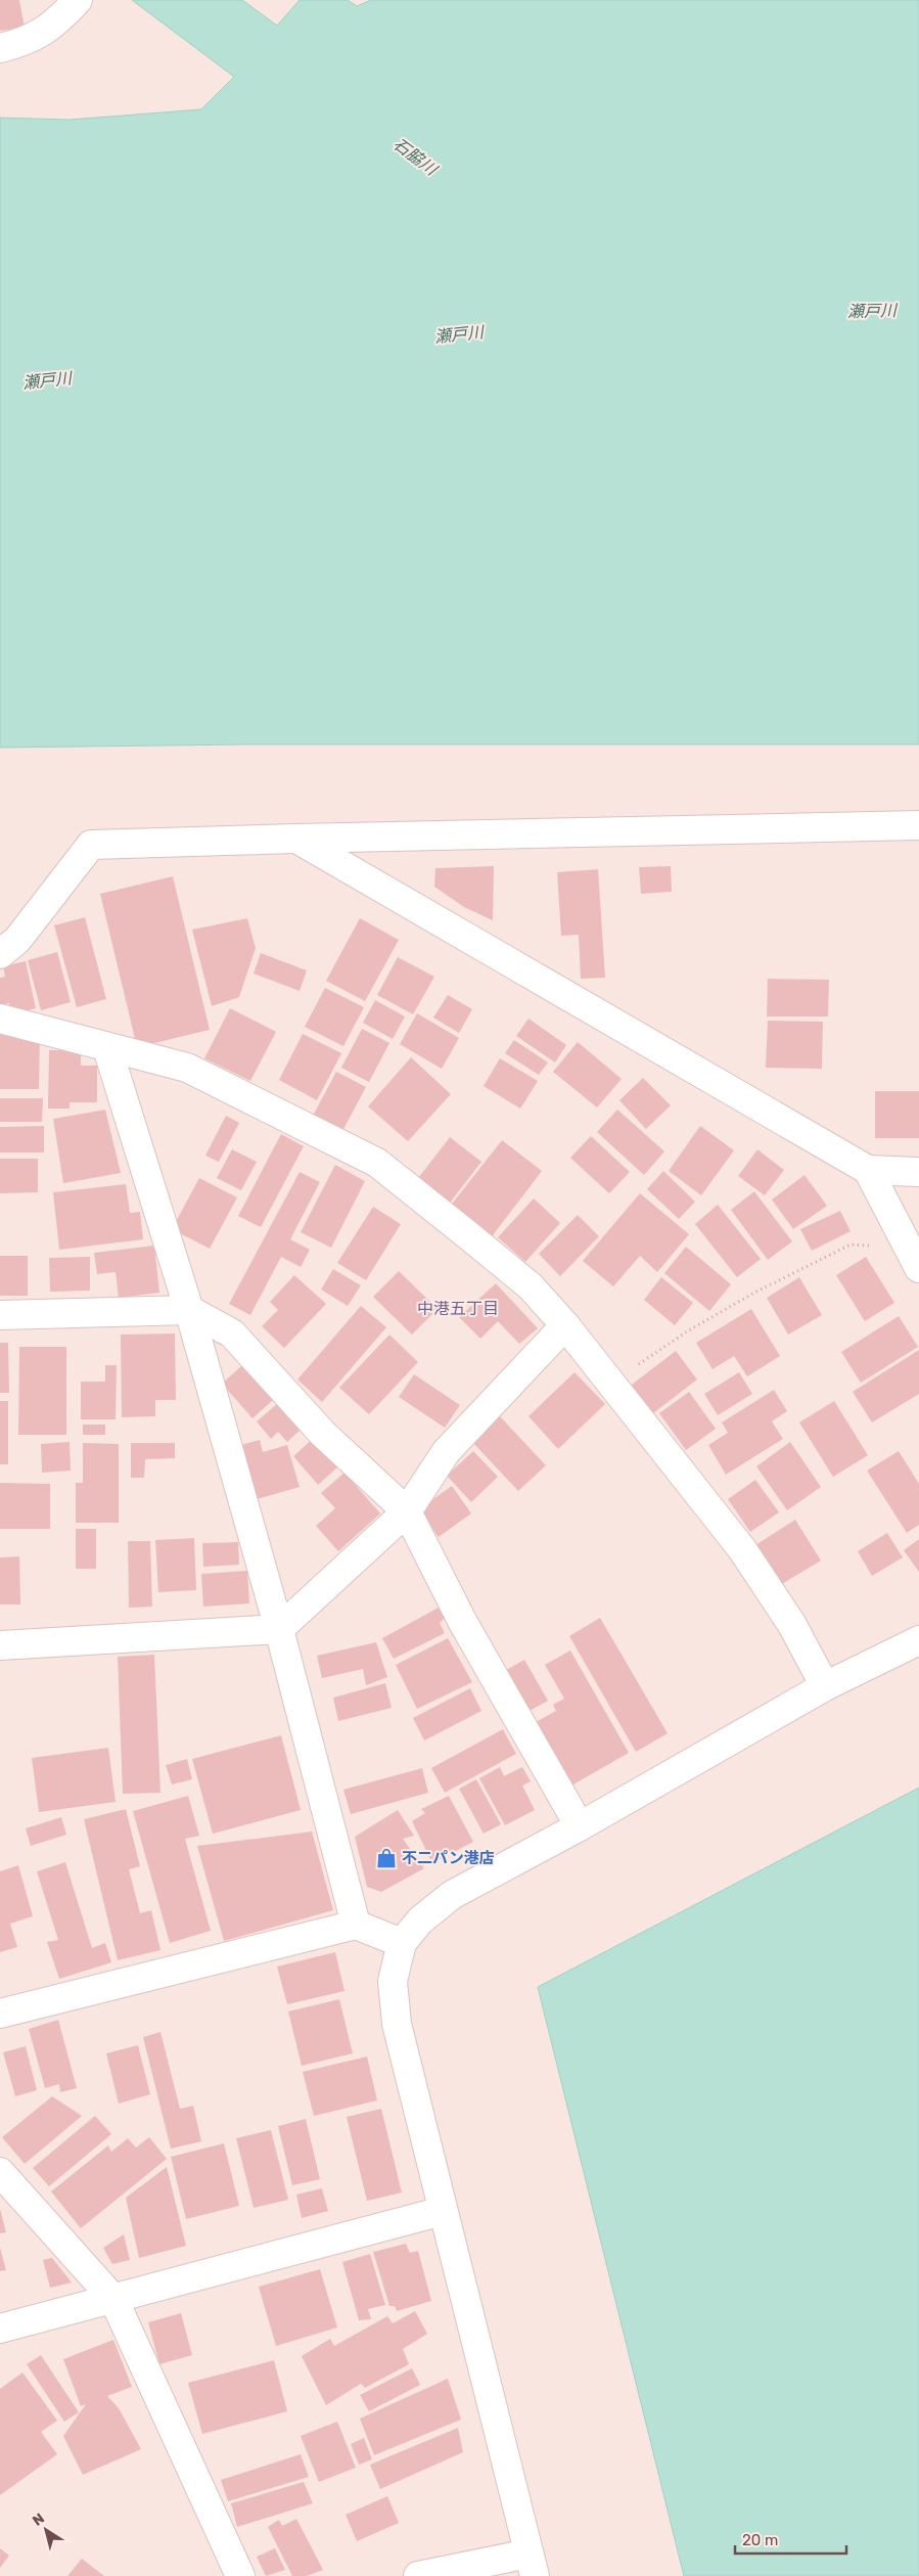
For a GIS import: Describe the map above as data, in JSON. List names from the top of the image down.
{
  "districts": ["中港五丁目"],
  "water": ["石脇川", "瀬戸川"],
  "places": {
    "shop": ["不二パン港店"]
  },
  "scale_bar": "20 m",
  "north": "top left"
}
